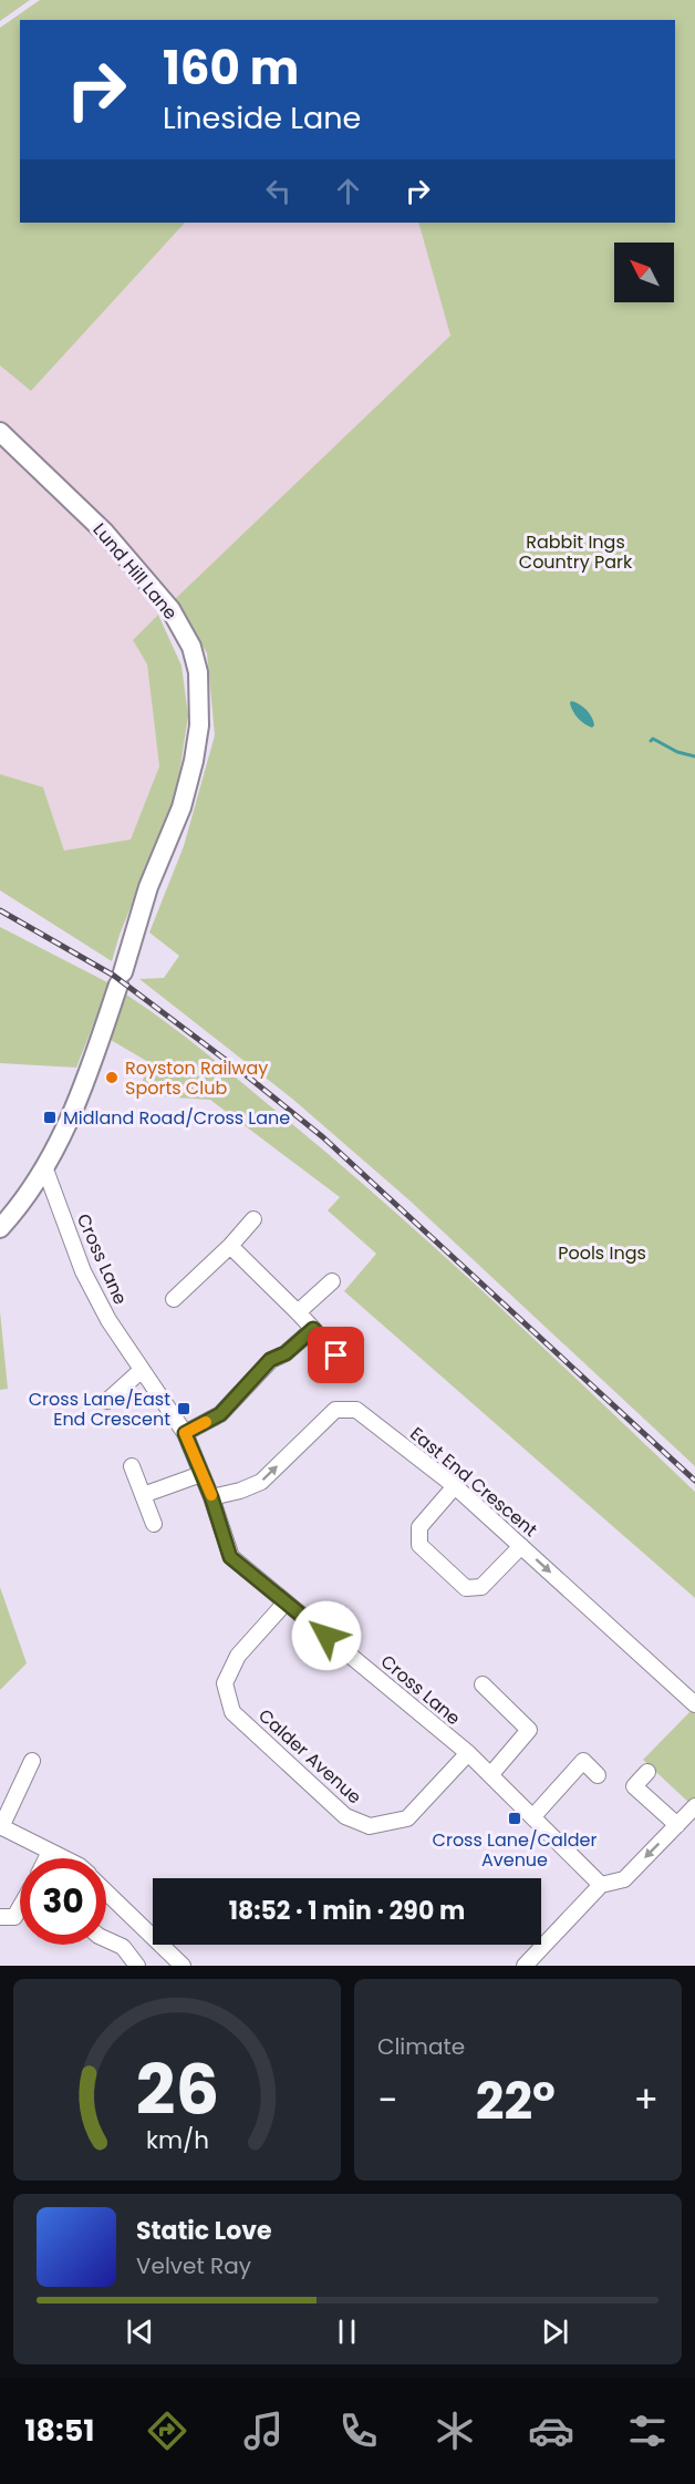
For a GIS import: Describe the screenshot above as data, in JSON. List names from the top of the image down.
{
  "streets": {
    "main road": ["Lund Hill Lane"],
    "street": ["Cross Lane", "East End Crescent", "Calder Avenue"]
  },
  "crossings": [
    ["Lund Hill Lane", "Cross Lane"],
    ["Cross Lane", "East End Crescent"],
    ["Cross Lane", "Calder Avenue"]
  ],
  "one_way": ["East End Crescent"],
  "parks": ["Rabbit Ings Country Park", "Pools Ings"],
  "places": {
    "other": ["Royston Railway Sports Club"],
    "transit": ["Midland Road/Cross Lane", "Cross Lane/East End Crescent", "Cross Lane/Calder Avenue"]
  },
  "north": "top left",
  "page": {
    "turn": ["160 m", "Lineside Lane"],
    "limit": "30",
    "trip": "18:52 · 1 min · 290 m",
    "tile": "Climate",
    "heat": ["−", "22°", "+"],
    "song": ["Static Love", "Velvet Ray"],
    "tabs": "18:51",
    "gauge": ["26", "km/h"]
  }
}
